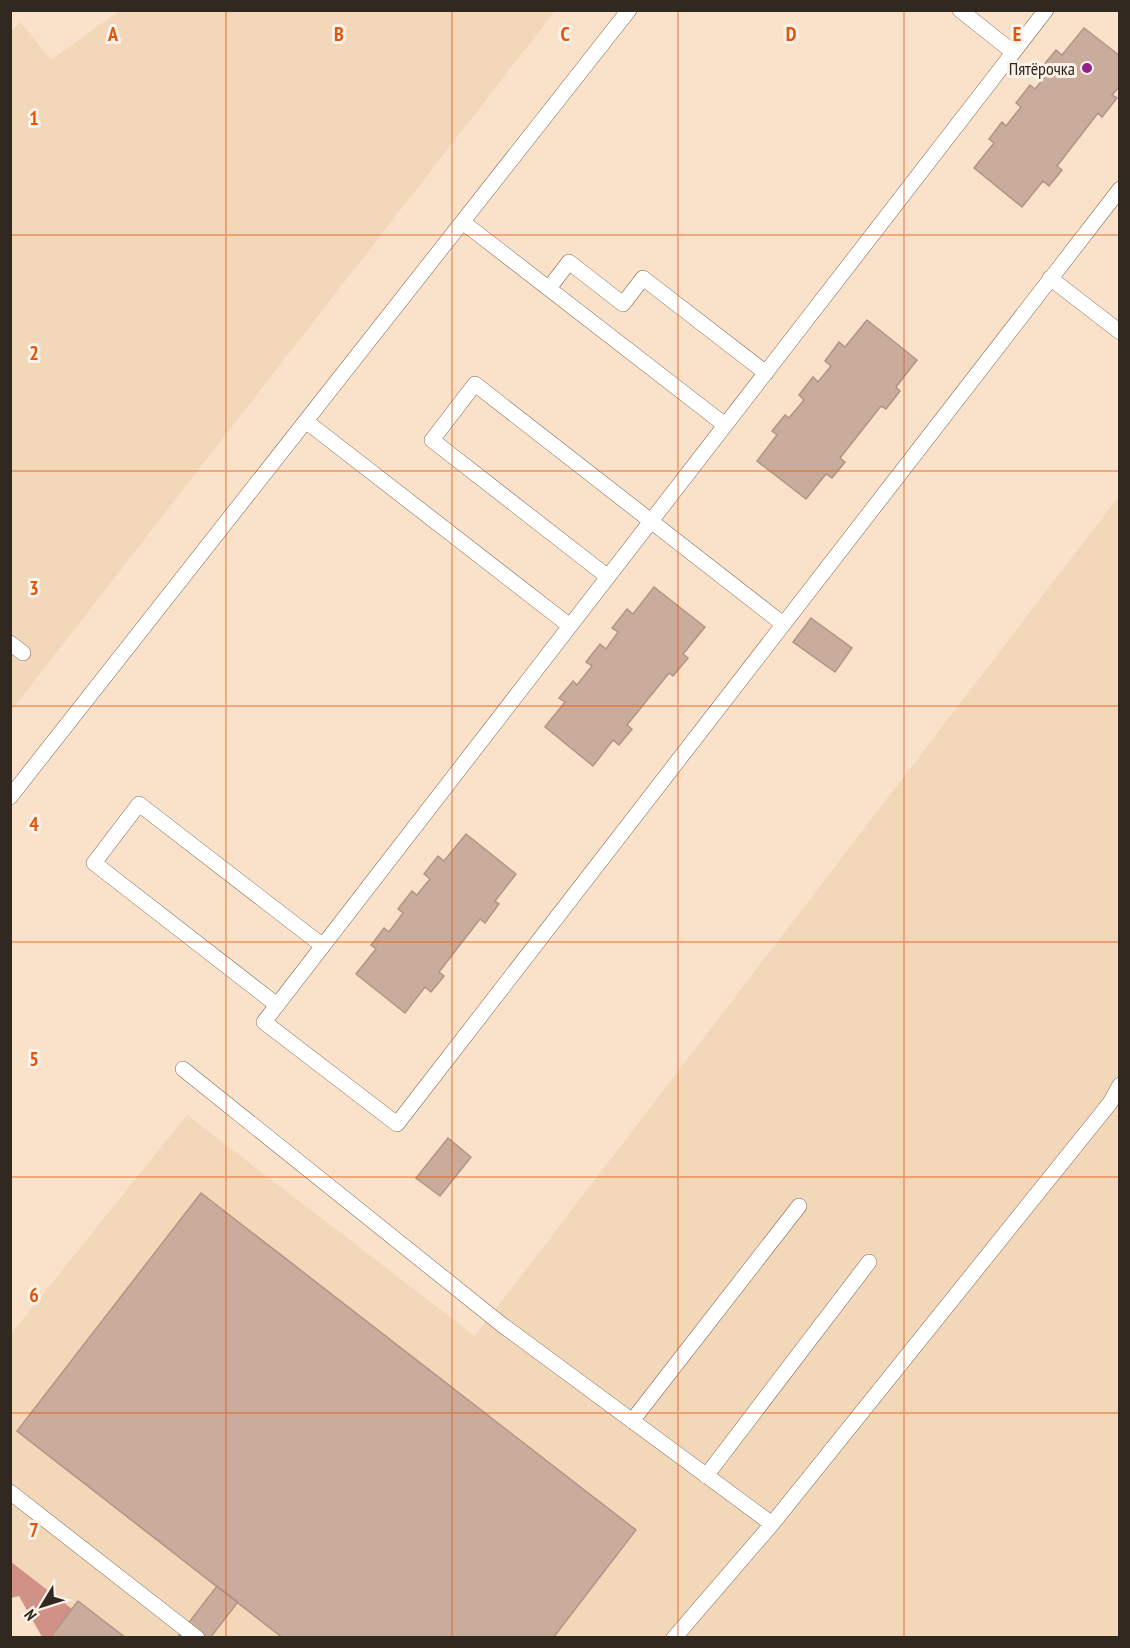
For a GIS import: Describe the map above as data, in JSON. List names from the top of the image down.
{
  "places": ["Пятёрочка"],
  "north": "bottom left",
  "grid": {
    "columns": [
      "A",
      "B",
      "C",
      "D",
      "E"
    ],
    "rows": [
      "1",
      "2",
      "3",
      "4",
      "5",
      "6",
      "7"
    ]
  }
}
